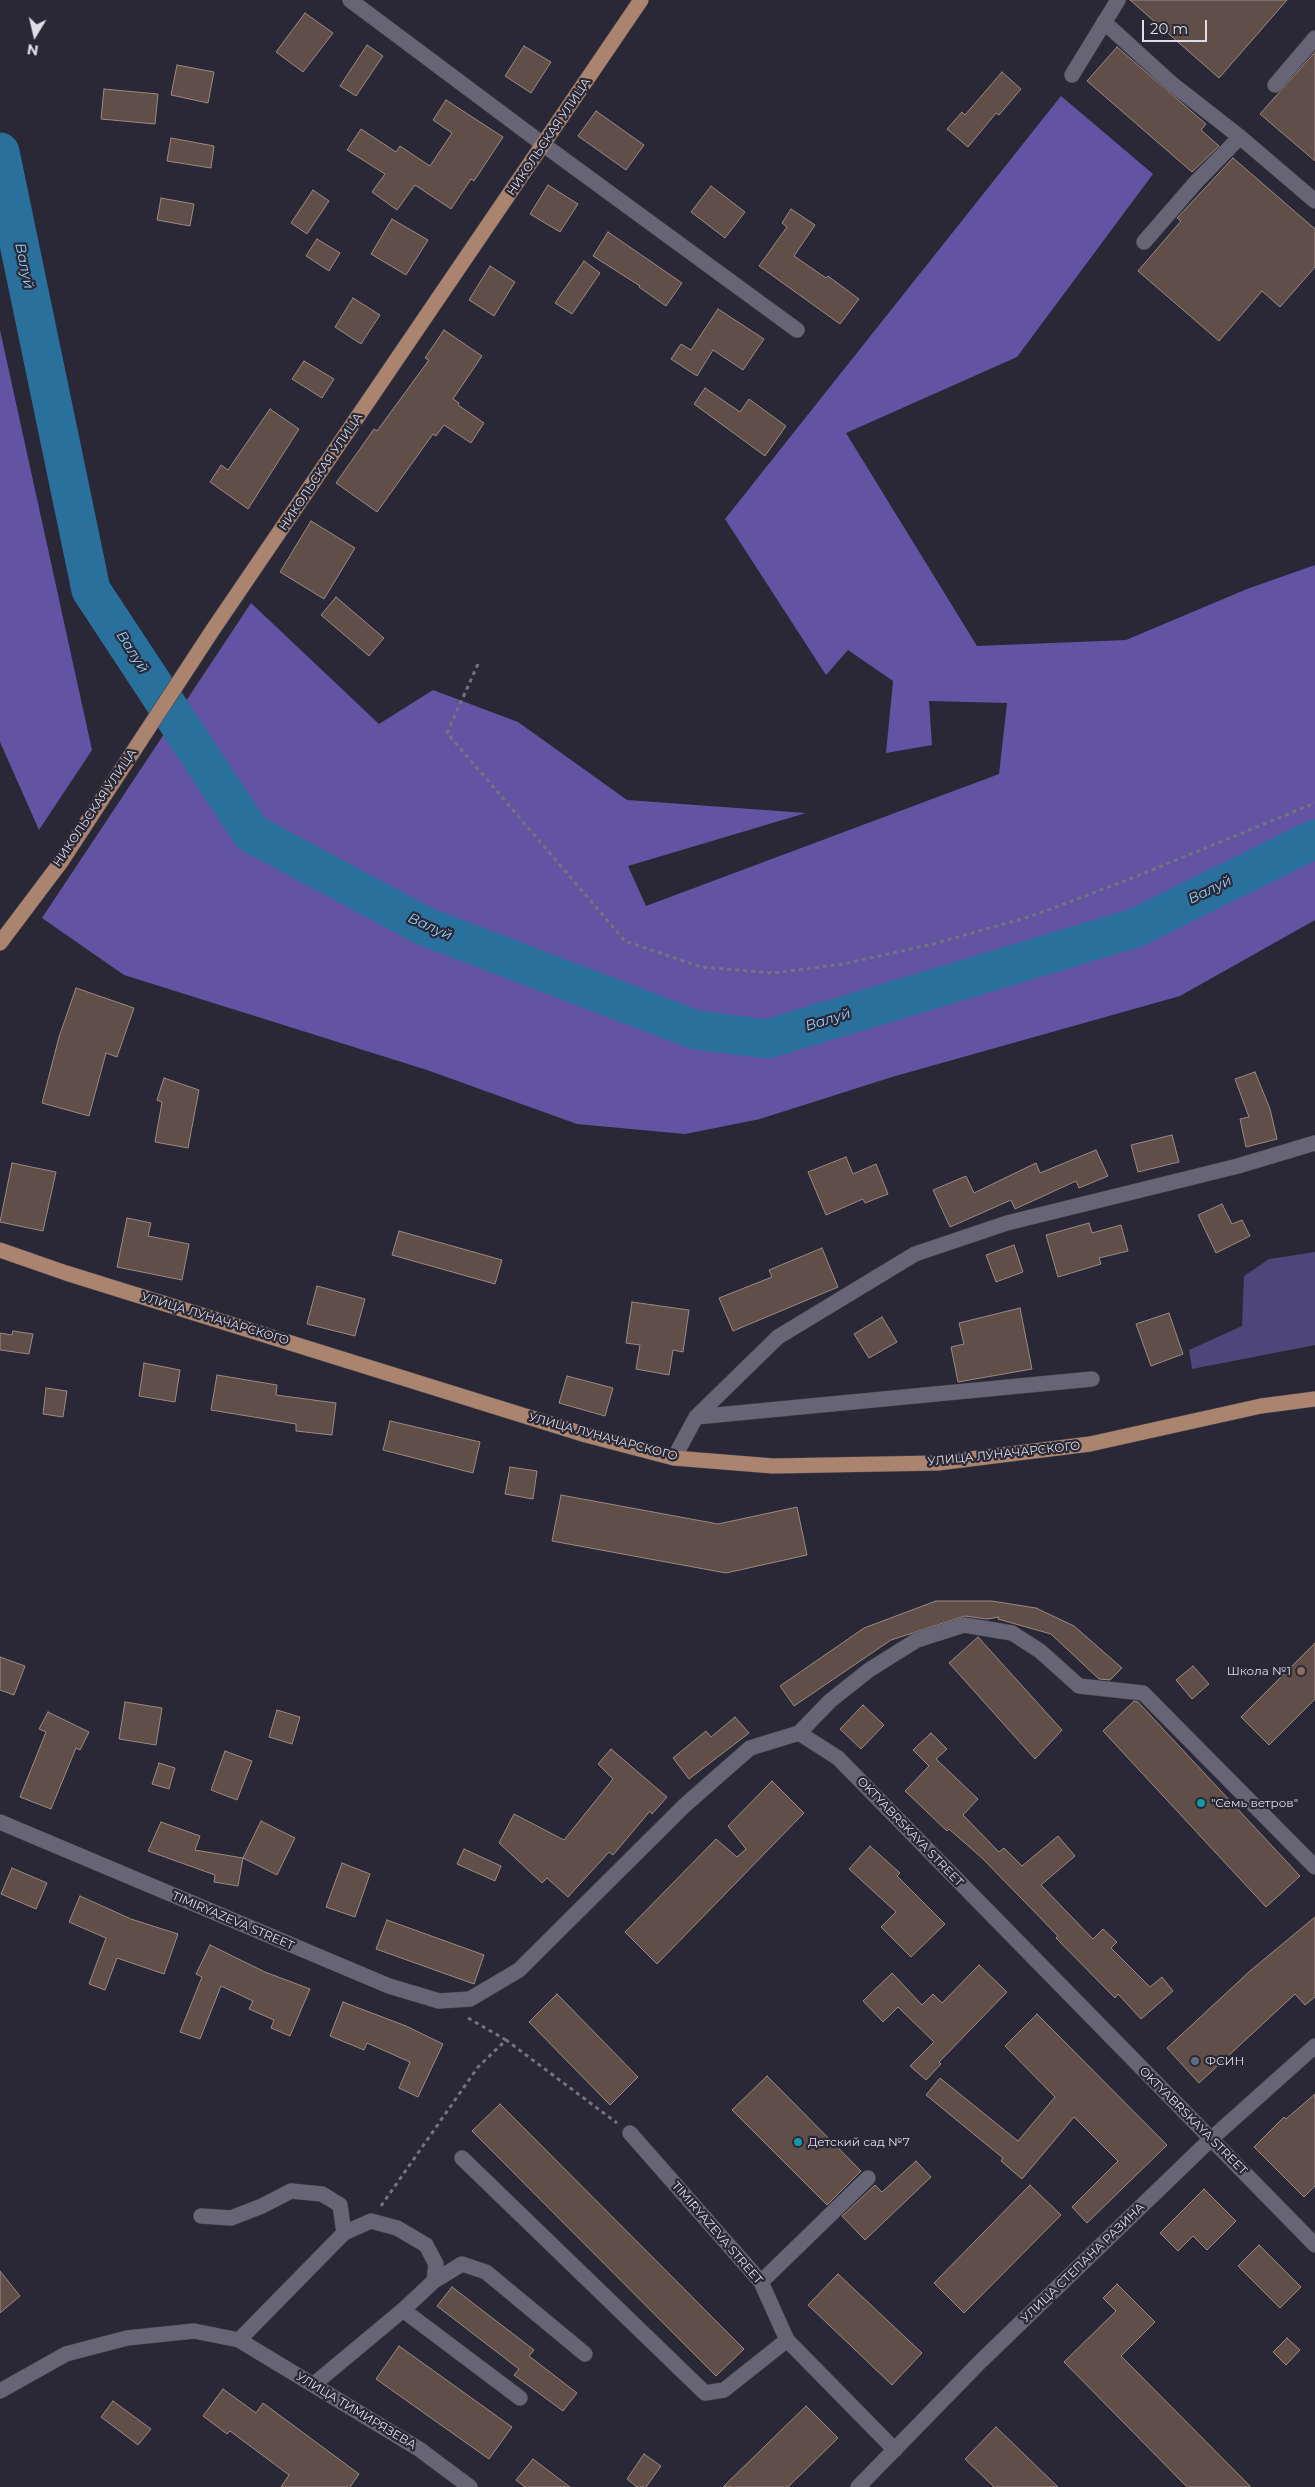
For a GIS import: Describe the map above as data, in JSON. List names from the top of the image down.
{
  "streets": {
    "main road": ["НИКОЛЬСКАЯ УЛИЦА", "УЛИЦА ЛУНАЧАРСКОГО"],
    "street": [
      "OKTYABRSKAYA STREET",
      "TIMIRYAZEVA STREET",
      "УЛИЦА СТЕПАНА РАЗИНА",
      "УЛИЦА ТИМИРЯЗЕВА"
    ]
  },
  "crossings": [
    ["OKTYABRSKAYA STREET", "TIMIRYAZEVA STREET"],
    ["OKTYABRSKAYA STREET", "УЛИЦА СТЕПАНА РАЗИНА"],
    ["TIMIRYAZEVA STREET", "УЛИЦА СТЕПАНА РАЗИНА"]
  ],
  "water": ["Валуй"],
  "places": [
    "Школа №1",
    "\"Семь ветров\"",
    "ФСИН",
    "Детский сад №7"
  ],
  "scale_bar": "20 m",
  "north": "bottom"
}
